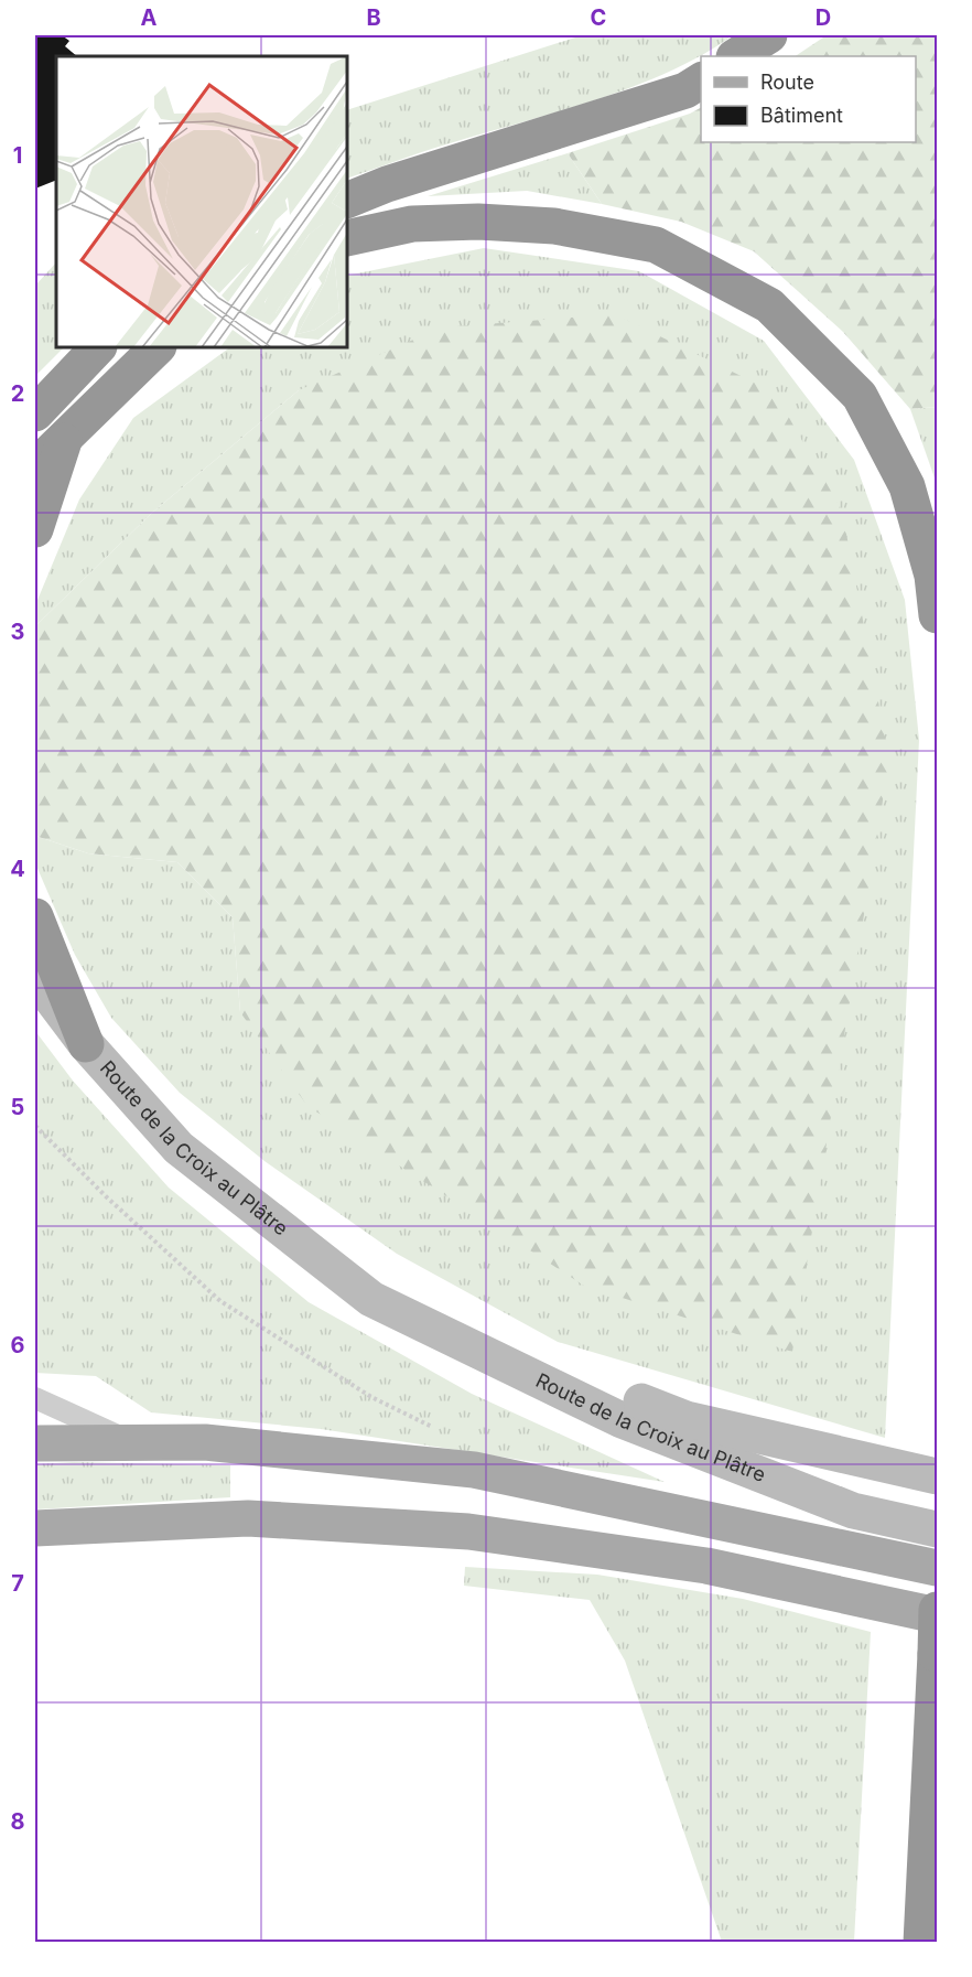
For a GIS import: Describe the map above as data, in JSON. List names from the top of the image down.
{
  "streets": {
    "main road": ["Route de la Croix au Plâtre"]
  },
  "legend": ["Route", "Bâtiment"],
  "grid": {
    "columns": [
      "A",
      "B",
      "C",
      "D"
    ],
    "rows": [
      "1",
      "2",
      "3",
      "4",
      "5",
      "6",
      "7",
      "8"
    ]
  }
}
